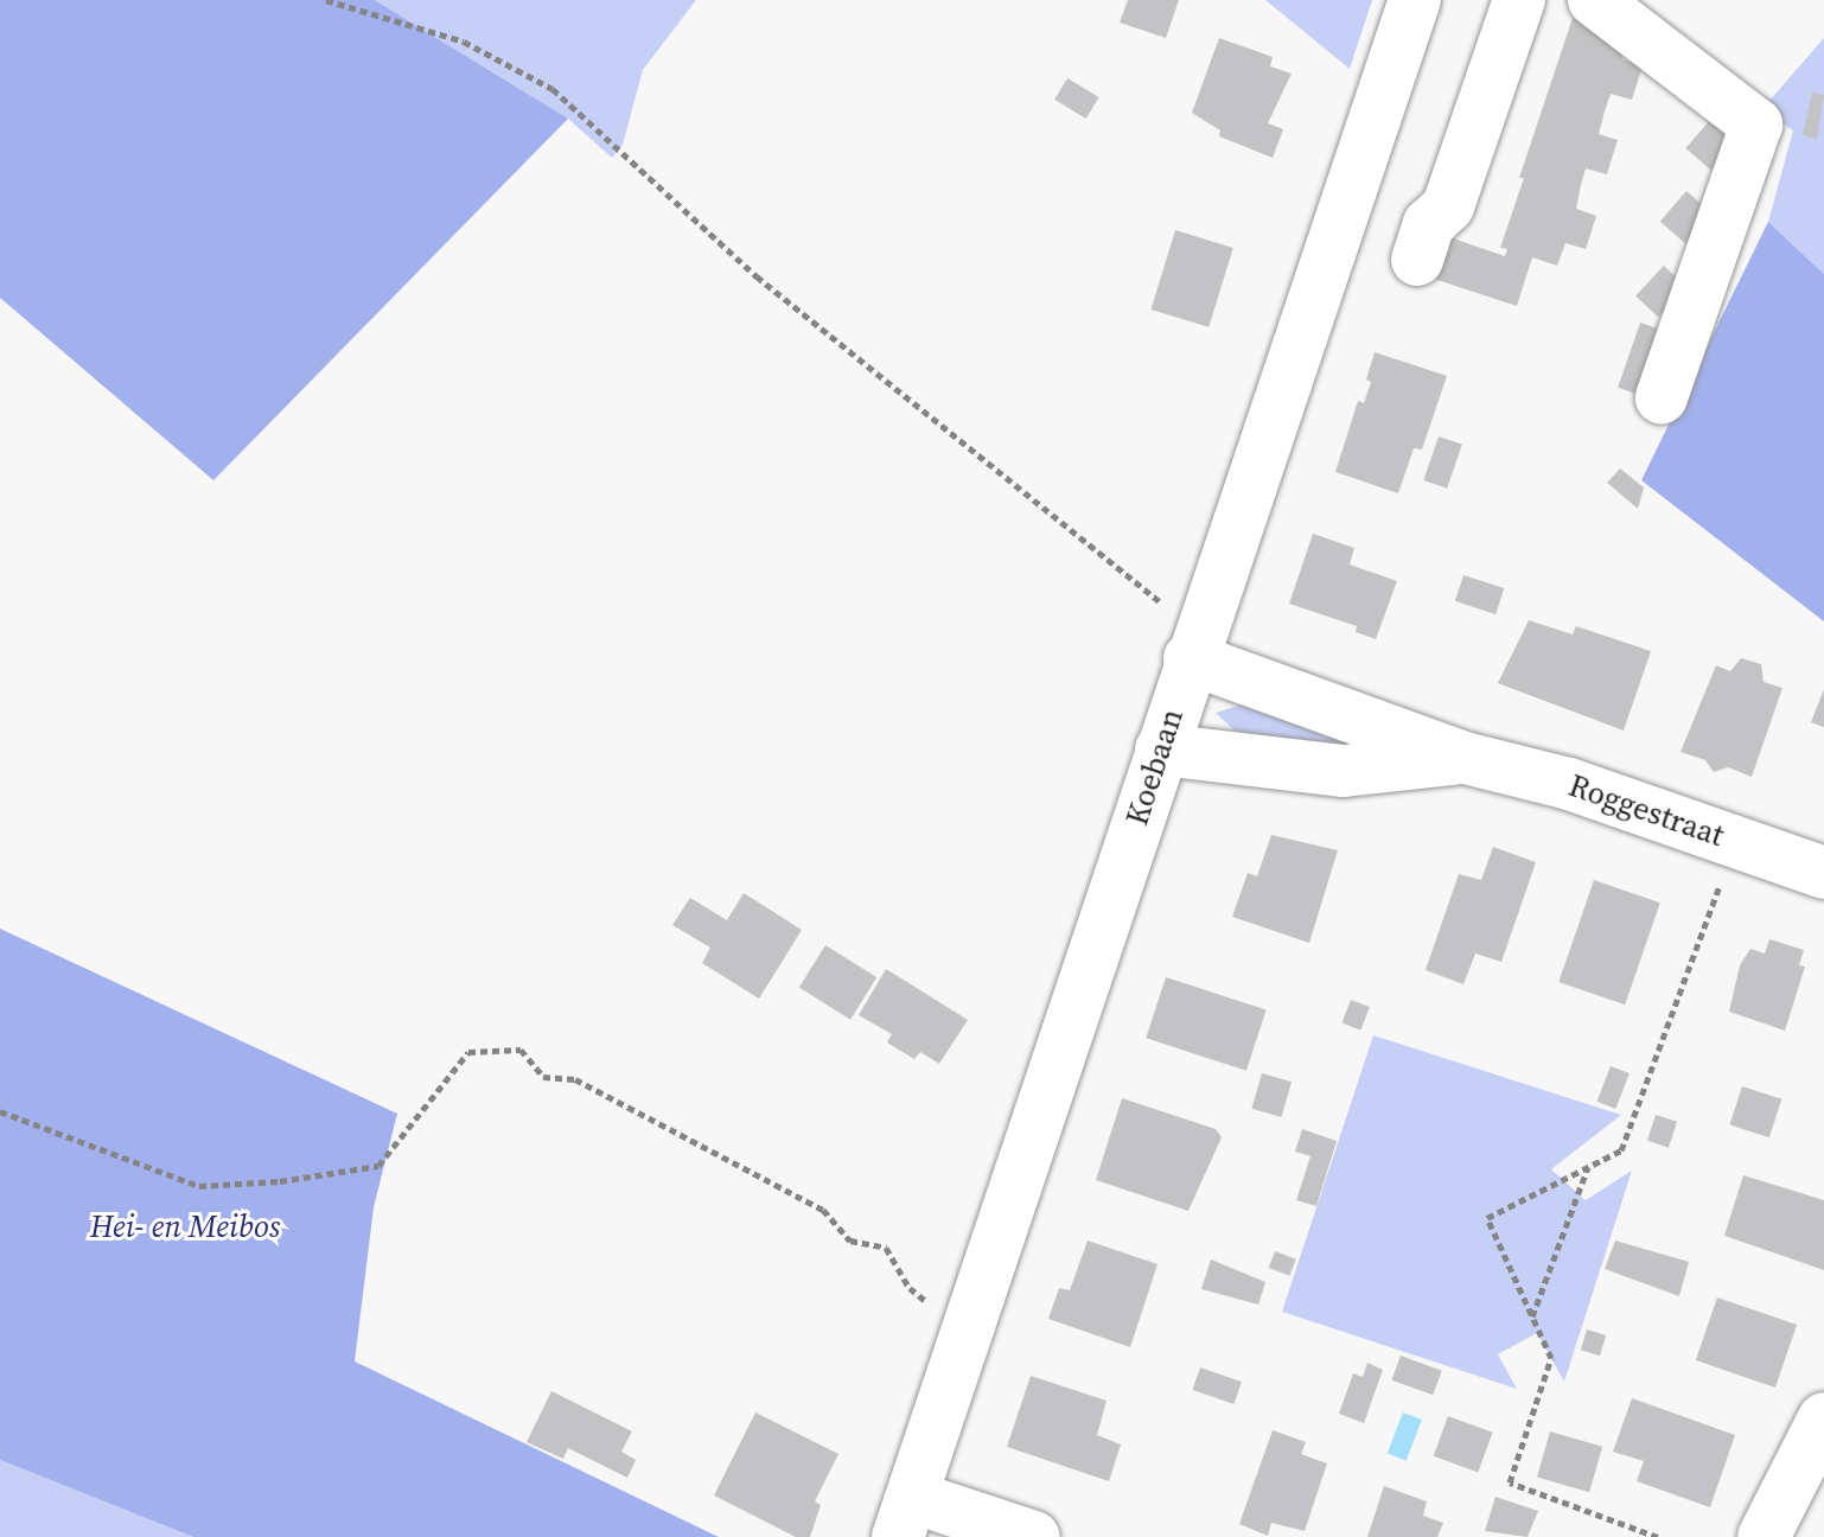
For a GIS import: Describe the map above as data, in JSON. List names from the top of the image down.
{
  "streets": {
    "street": ["Koebaan", "Roggestraat"]
  },
  "crossings": [
    ["Koebaan", "Roggestraat"]
  ],
  "parks": ["Hei- en Meibos"]
}
